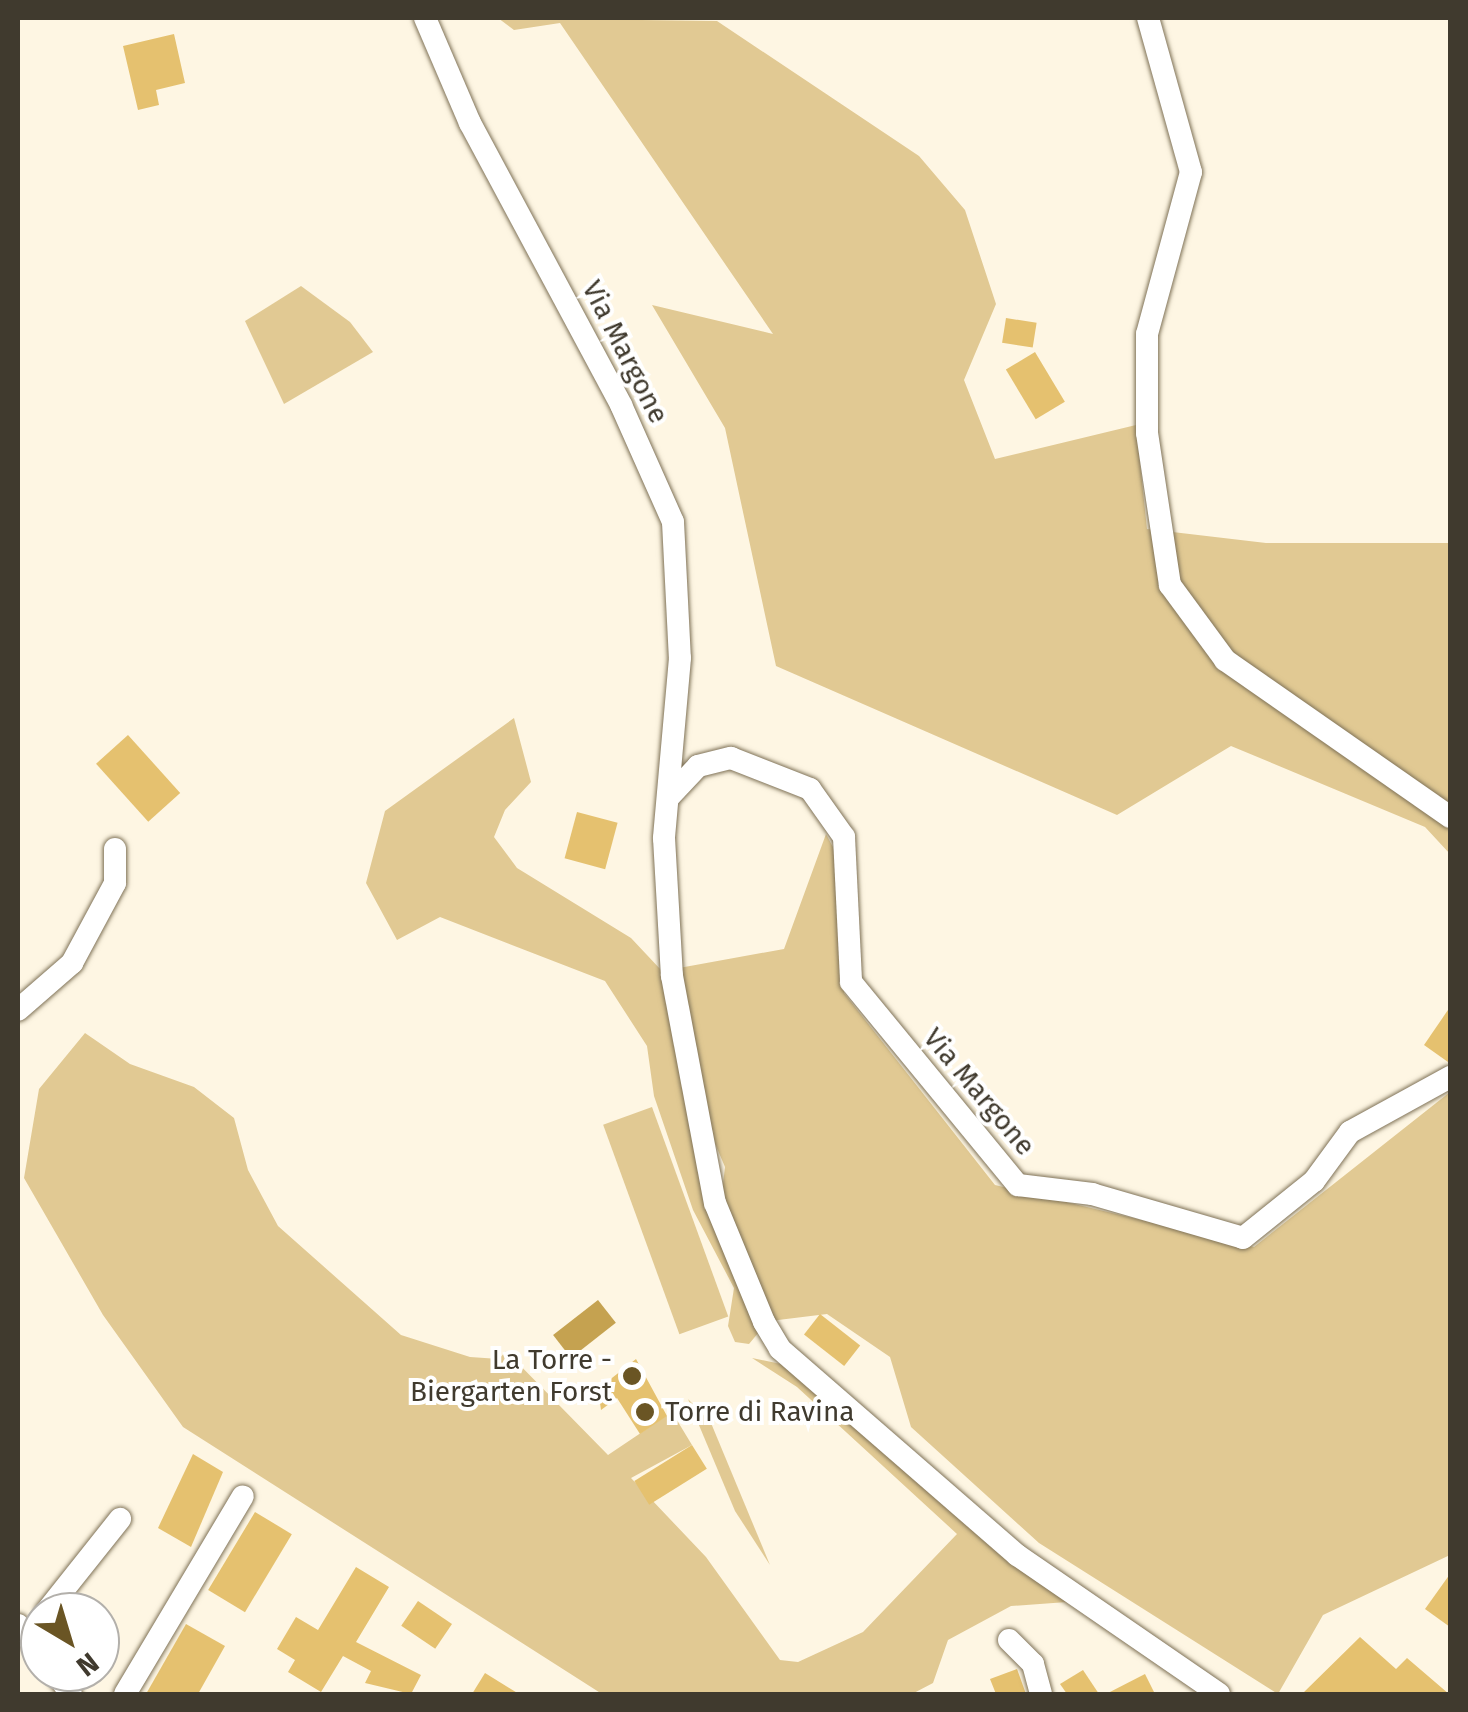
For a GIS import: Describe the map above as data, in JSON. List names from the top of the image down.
{
  "streets": {
    "street": ["Via Margone"]
  },
  "places": ["La Torre - Biergarten Forst", "Torre di Ravina"],
  "north": "bottom right"
}
